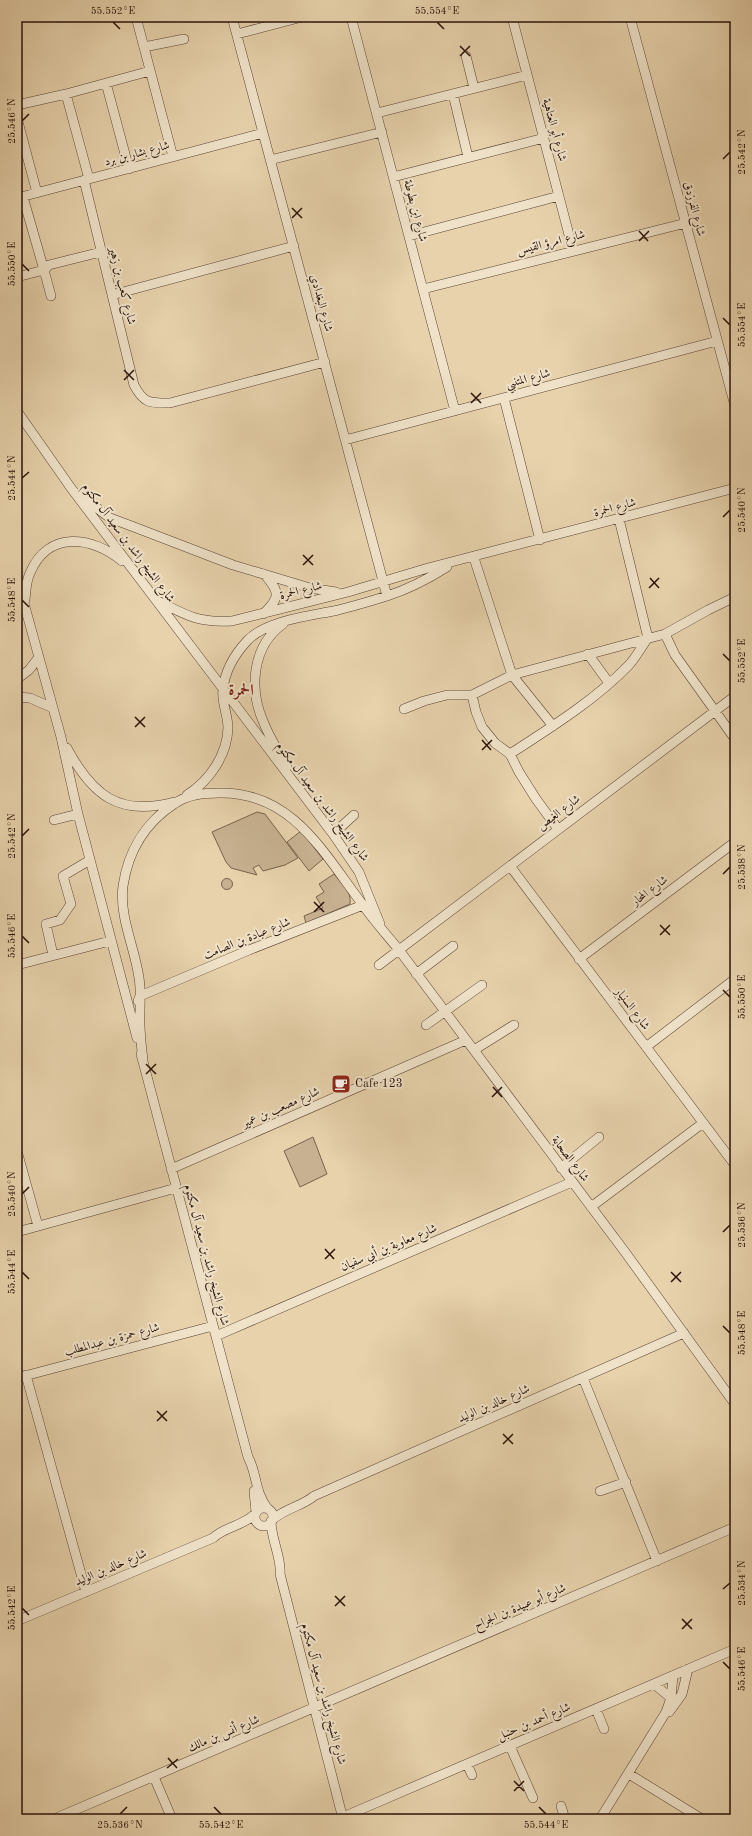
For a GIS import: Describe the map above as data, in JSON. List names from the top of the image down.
{
  "streets": {
    "street": [
      "شارع أبو العتاهية",
      "شارع بشار بن برد",
      "شارع الفرزدق",
      "شارع ابن بطوطة",
      "شارع امرؤ القيس",
      "شارع كعب بن زهير",
      "شارع البغدادي",
      "شارع المتنبي",
      "شارع الحمرة",
      "شارع الشيخ راشد بن سعيد آل مكتوم",
      "شارع الغيص",
      "شارع المحار",
      "شارع عبادة بن الصامت",
      "شارع السنيار",
      "شارع مصعب بن عمير",
      "شارع الصحابة",
      "شارع معاوية بن أبي سفيان",
      "شارع حمزة بن عبدالمطلب",
      "شارع خالد بن الوليد",
      "شارع أبو عبيدة بن الجراح",
      "شارع أحمد بن حنبل",
      "شارع أنس بن مالك"
    ]
  },
  "crossings": [
    ["شارع أبو العتاهية", "شارع امرؤ القيس"],
    ["شارع بشار بن برد", "شارع كعب بن زهير"],
    ["شارع بشار بن برد", "شارع البغدادي"],
    ["شارع الفرزدق", "شارع امرؤ القيس"],
    ["شارع الفرزدق", "شارع المتنبي"],
    ["شارع ابن بطوطة", "شارع امرؤ القيس"],
    ["شارع ابن بطوطة", "شارع المتنبي"],
    ["شارع كعب بن زهير", "شارع البغدادي"],
    ["شارع البغدادي", "شارع المتنبي"],
    ["شارع البغدادي", "شارع الحمرة"],
    ["شارع الحمرة", "شارع الشيخ راشد بن سعيد آل مكتوم"],
    ["شارع الشيخ راشد بن سعيد آل مكتوم", "شارع عبادة بن الصامت"],
    ["شارع الشيخ راشد بن سعيد آل مكتوم", "شارع مصعب بن عمير"],
    ["شارع الشيخ راشد بن سعيد آل مكتوم", "شارع الصحابة"],
    ["شارع الشيخ راشد بن سعيد آل مكتوم", "شارع معاوية بن أبي سفيان"],
    ["شارع الشيخ راشد بن سعيد آل مكتوم", "شارع حمزة بن عبدالمطلب"],
    ["شارع الشيخ راشد بن سعيد آل مكتوم", "شارع خالد بن الوليد"],
    ["شارع الشيخ راشد بن سعيد آل مكتوم", "شارع أبو عبيدة بن الجراح"],
    ["شارع الشيخ راشد بن سعيد آل مكتوم", "شارع أحمد بن حنبل"],
    ["شارع الشيخ راشد بن سعيد آل مكتوم", "شارع أنس بن مالك"],
    ["شارع الغيص", "شارع السنيار"],
    ["شارع الغيص", "شارع الصحابة"],
    ["شارع المحار", "شارع السنيار"],
    ["شارع مصعب بن عمير", "شارع الصحابة"],
    ["شارع الصحابة", "شارع معاوية بن أبي سفيان"],
    ["شارع الصحابة", "شارع خالد بن الوليد"],
    ["شارع أبو عبيدة بن الجراح", "شارع أنس بن مالك"]
  ],
  "districts": ["الحمرة"],
  "places": {
    "cafe": ["Cafe 123"]
  },
  "coordinates": [
    "55.552°E",
    "55.554°E",
    "25.546°N",
    "25.542°N",
    "55.550°E",
    "25.544°N",
    "25.540°N",
    "55.548°E",
    "25.538°N",
    "55.546°E",
    "25.536°N",
    "55.544°E",
    "25.534°N",
    "55.542°E"
  ]
}
